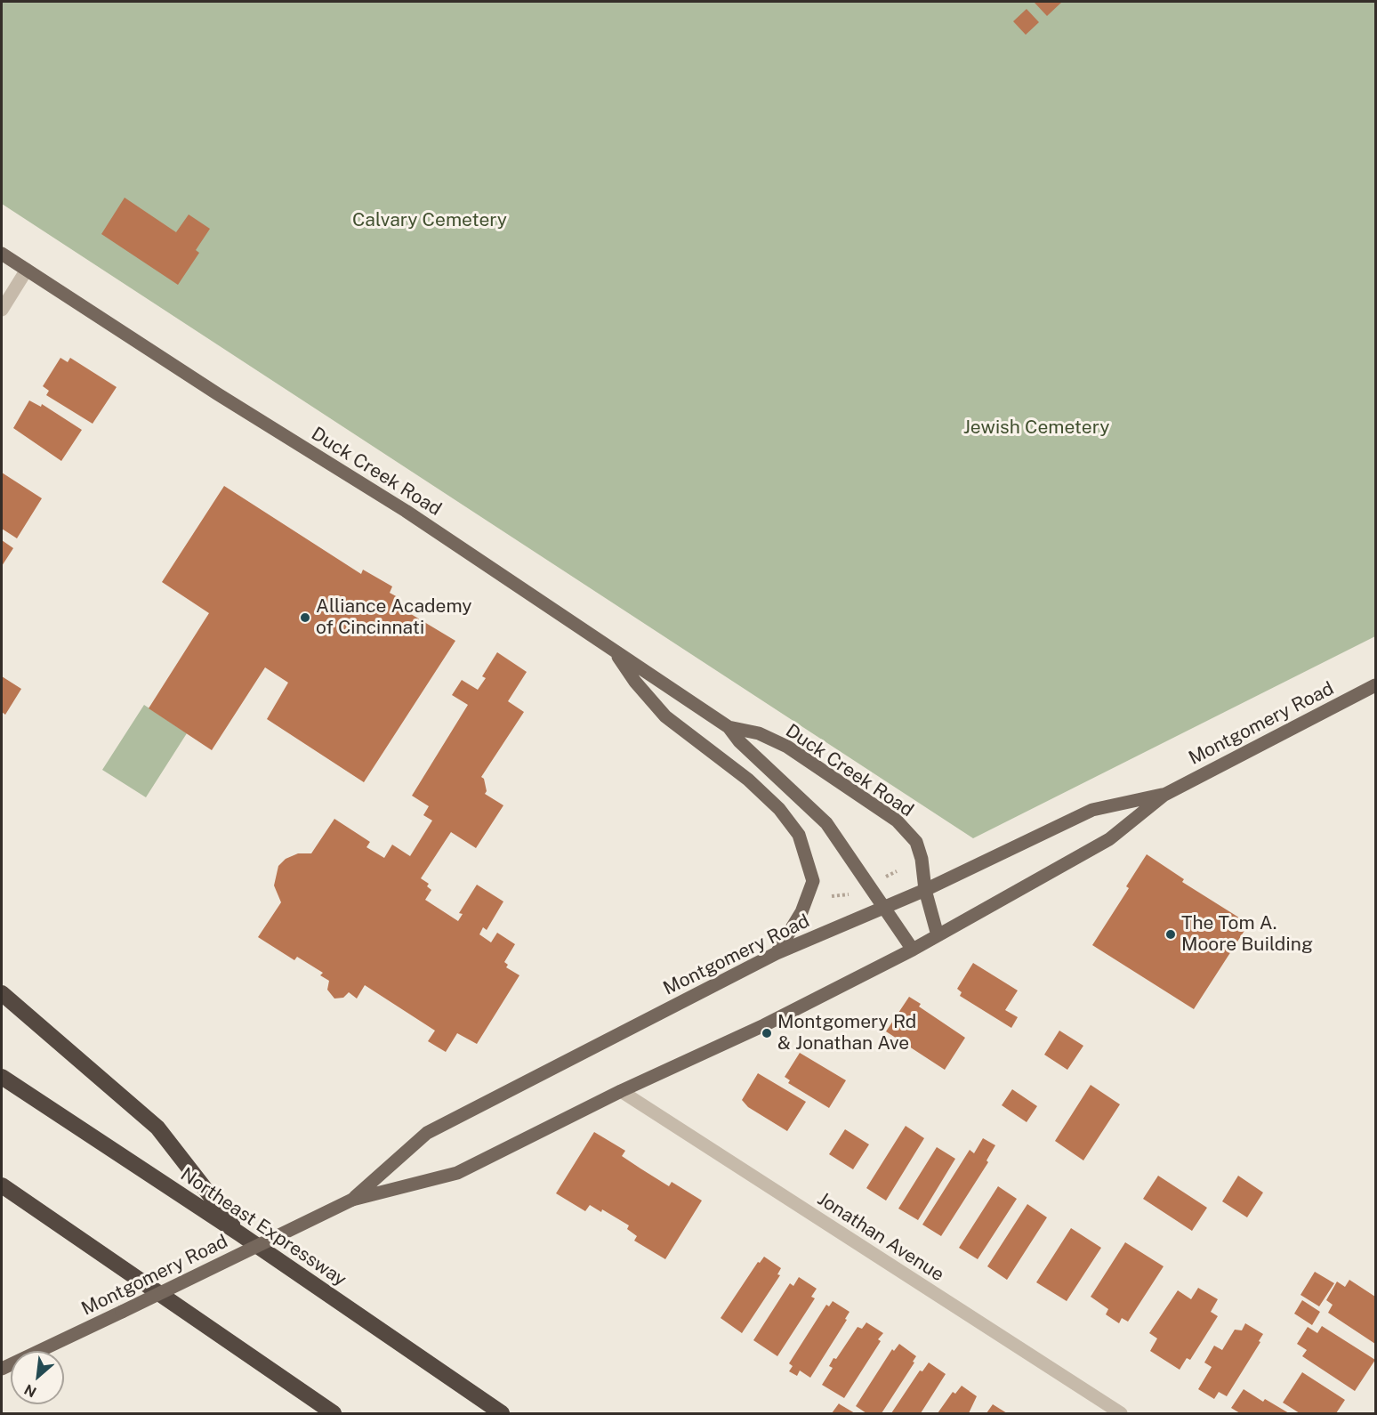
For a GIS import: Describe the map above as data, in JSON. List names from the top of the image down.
{
  "streets": {
    "highway": ["Northeast Expressway"],
    "main road": ["Duck Creek Road", "Montgomery Road"],
    "street": ["Jonathan Avenue"]
  },
  "crossings": [
    ["Duck Creek Road", "Montgomery Road"],
    ["Montgomery Road", "Jonathan Avenue"]
  ],
  "parks": ["Calvary Cemetery", "Jewish Cemetery"],
  "places": ["Alliance Academy of Cincinnati", "The Tom A. Moore Building", "Montgomery Rd & Jonathan Ave"],
  "north": "bottom left"
}
